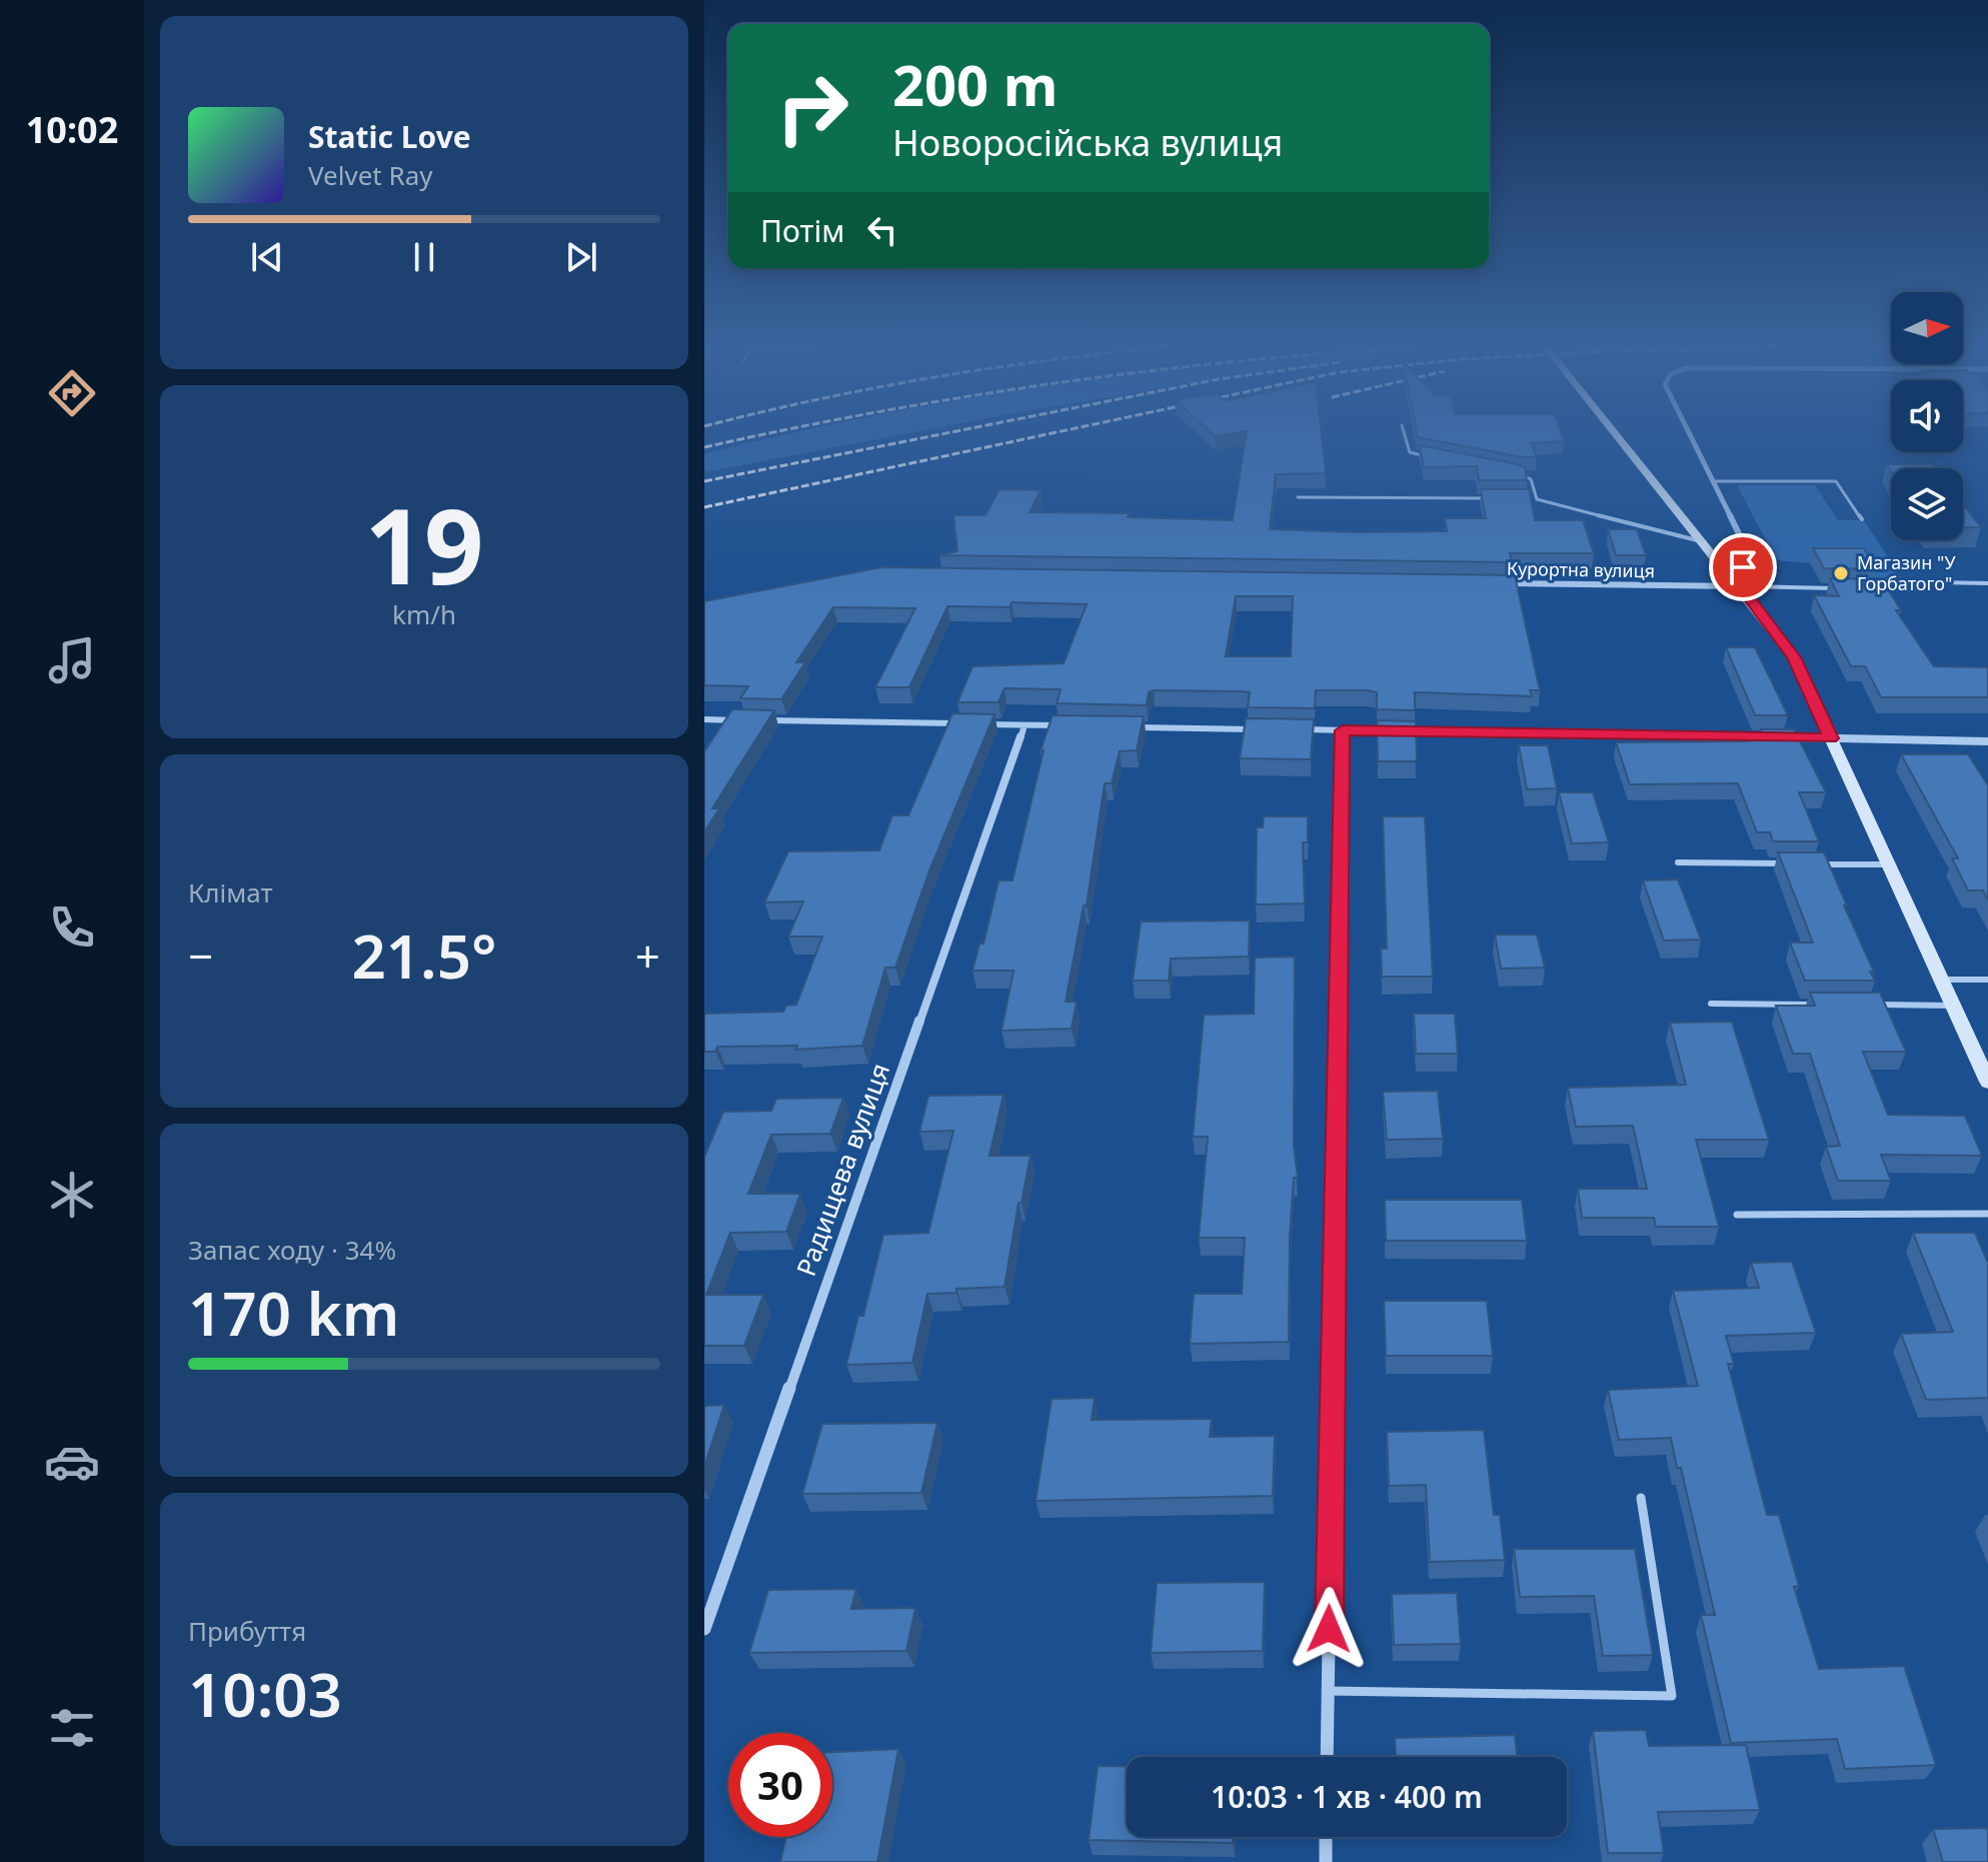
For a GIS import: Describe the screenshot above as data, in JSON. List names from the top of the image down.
{
  "streets": {
    "street": ["Курортна вулиця", "Радищева вулиця"]
  },
  "places": ["Магазин \"У Горбатого\""],
  "north": "right",
  "page": {
    "tabs": "10:02",
    "turn": ["200 m", "Новоросійська вулиця"],
    "song": ["Static Love", "Velvet Ray"],
    "then": "Потім",
    "tile": [
      ["19", "km/h"],
      "Клімат",
      ["Запас ходу · 34%", "170 km"],
      ["Прибуття", "10:03"]
    ],
    "heat": ["−", "21.5°", "+"],
    "limit": "30",
    "trip": "10:03 · 1 хв · 400 m"
  }
}
